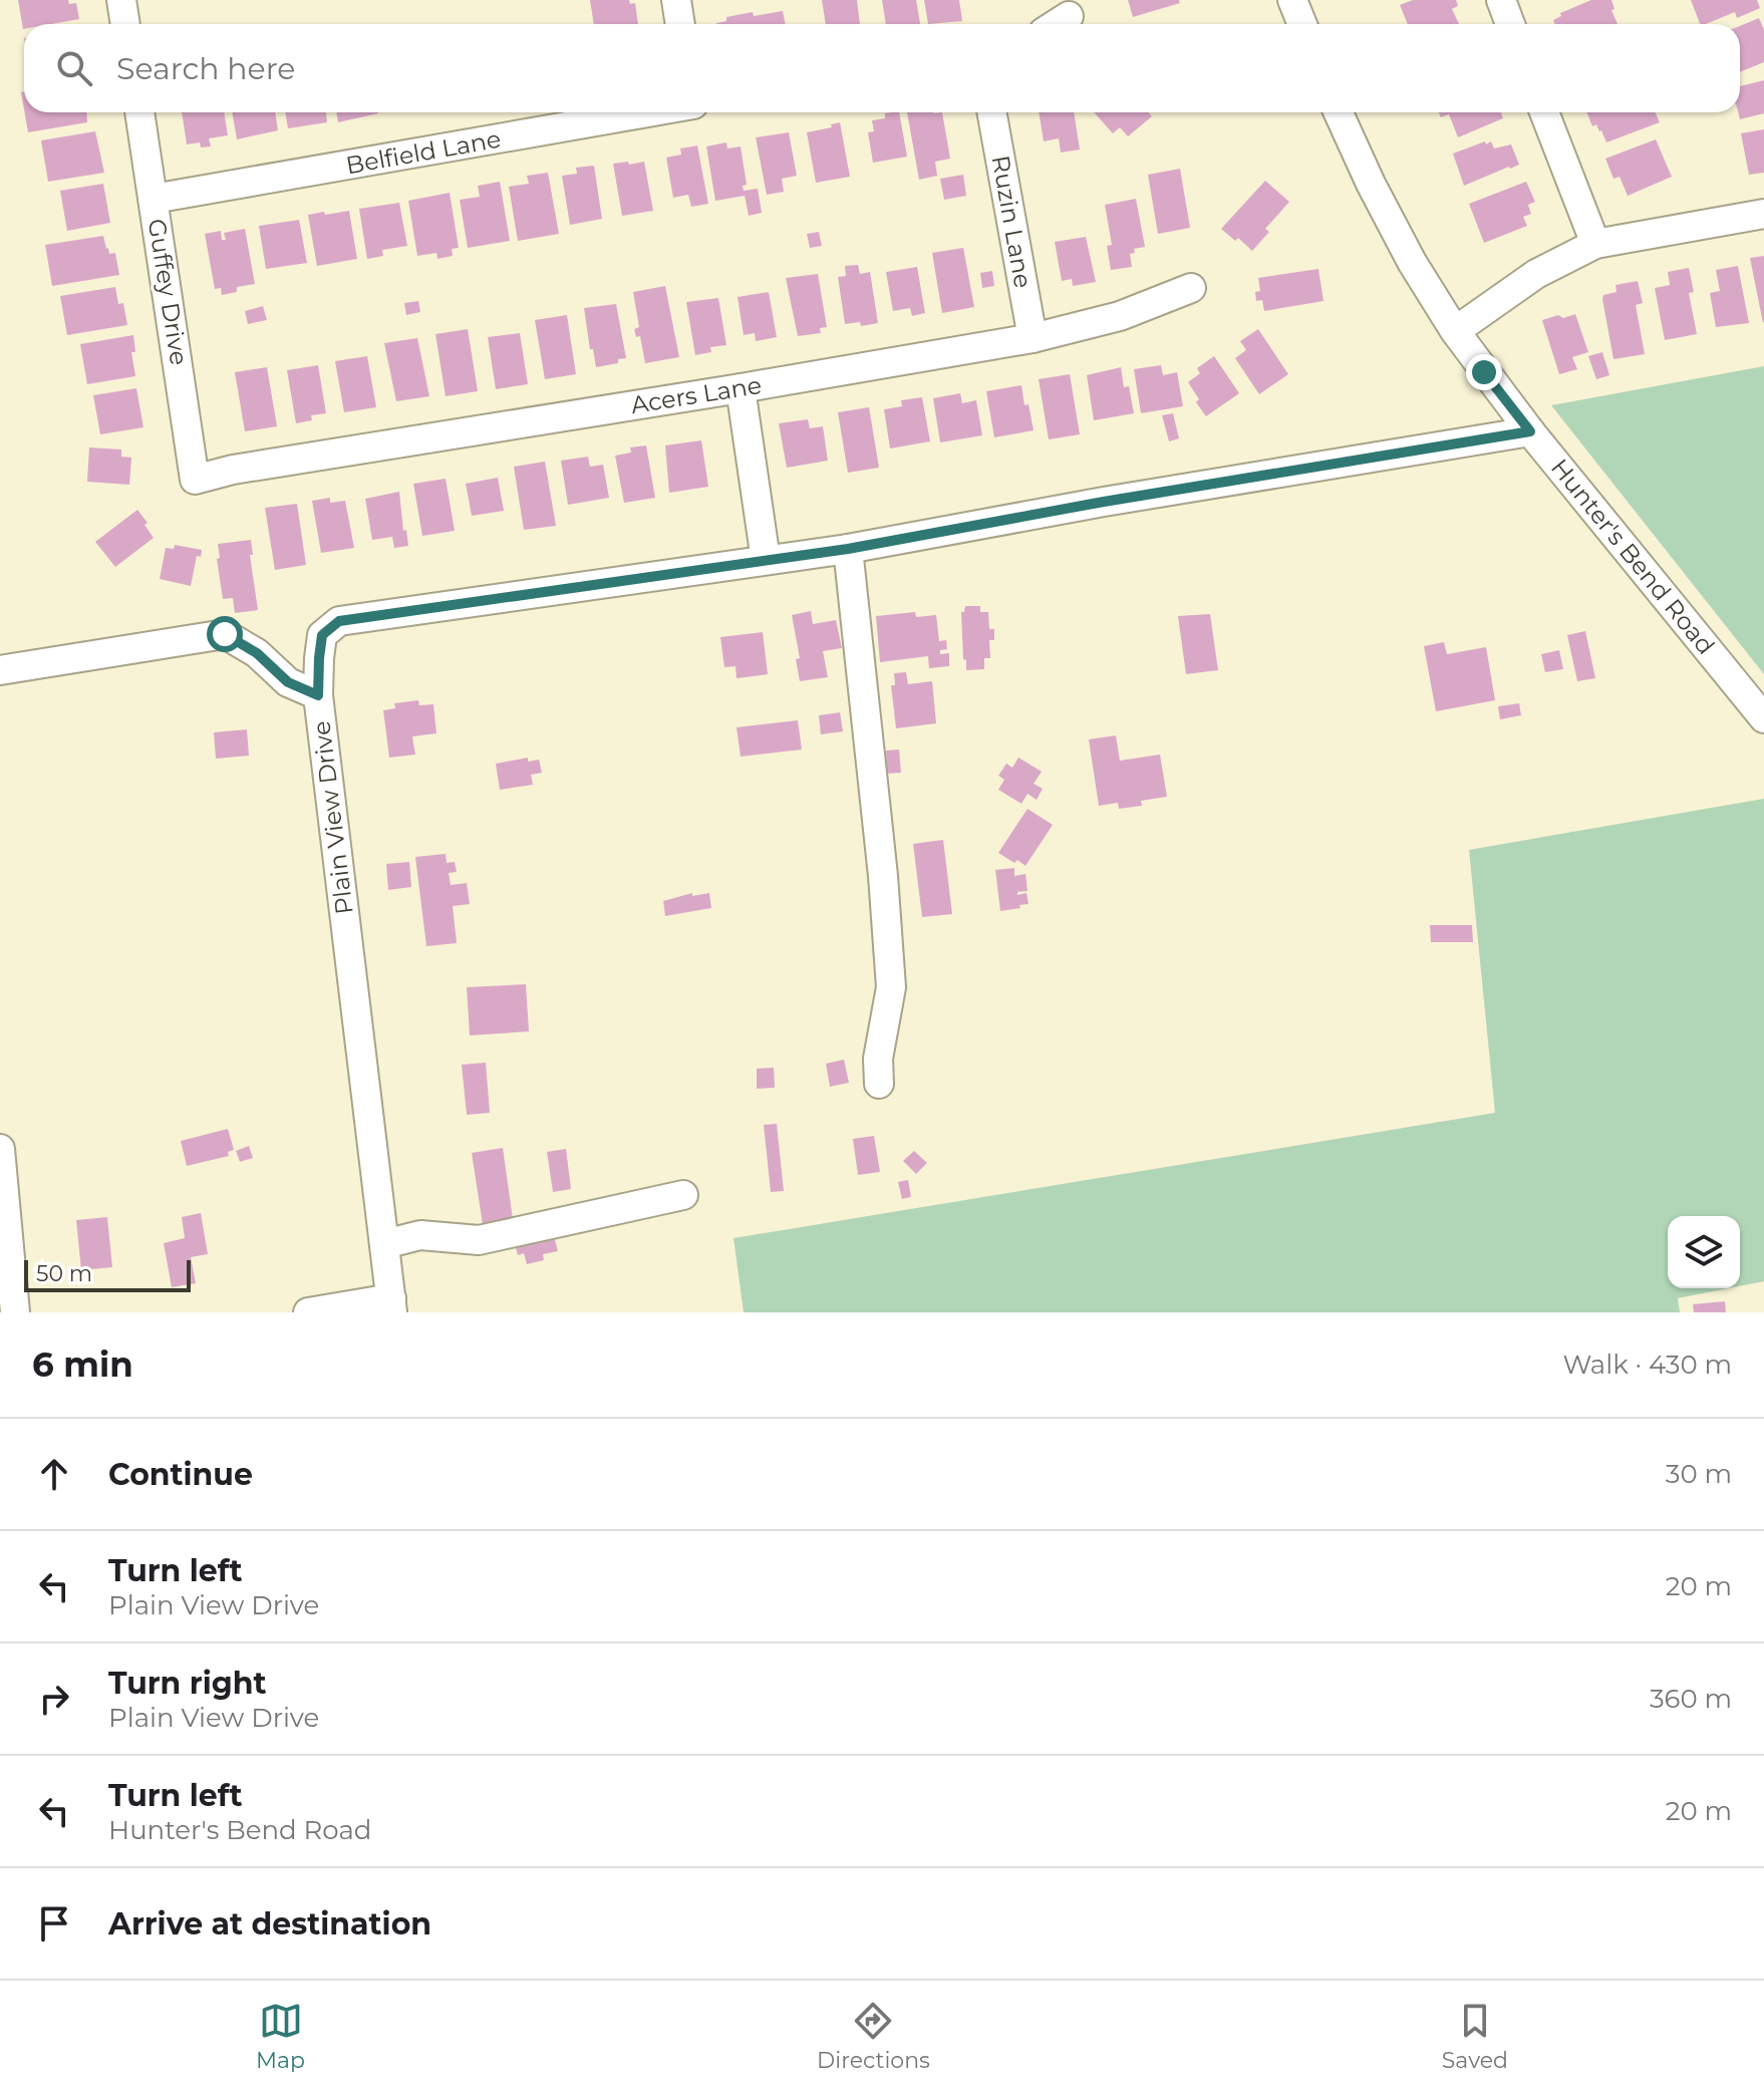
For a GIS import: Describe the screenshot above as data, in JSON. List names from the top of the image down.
{
  "streets": {
    "street": [
      "Belfield Lane",
      "Ruzin Lane",
      "Guffey Drive",
      "Acers Lane",
      "Hunter's Bend Road",
      "Plain View Drive"
    ]
  },
  "crossings": [
    ["Belfield Lane", "Guffey Drive"],
    ["Ruzin Lane", "Acers Lane"],
    ["Guffey Drive", "Acers Lane"],
    ["Hunter's Bend Road", "Plain View Drive"]
  ],
  "scale_bar": "50 m",
  "page": {
    "search": "Search here",
    "scale": "50 m",
    "heading": ["6 min", "Walk · 430 m"],
    "list": [
      ["Continue", "30 m"],
      ["Turn left", "Plain View Drive", "20 m"],
      ["Turn right", "Plain View Drive", "360 m"],
      ["Turn left", "Hunter's Bend Road", "20 m"],
      "Arrive at destination"
    ],
    "nav": ["Map", "Directions", "Saved"]
  }
}
